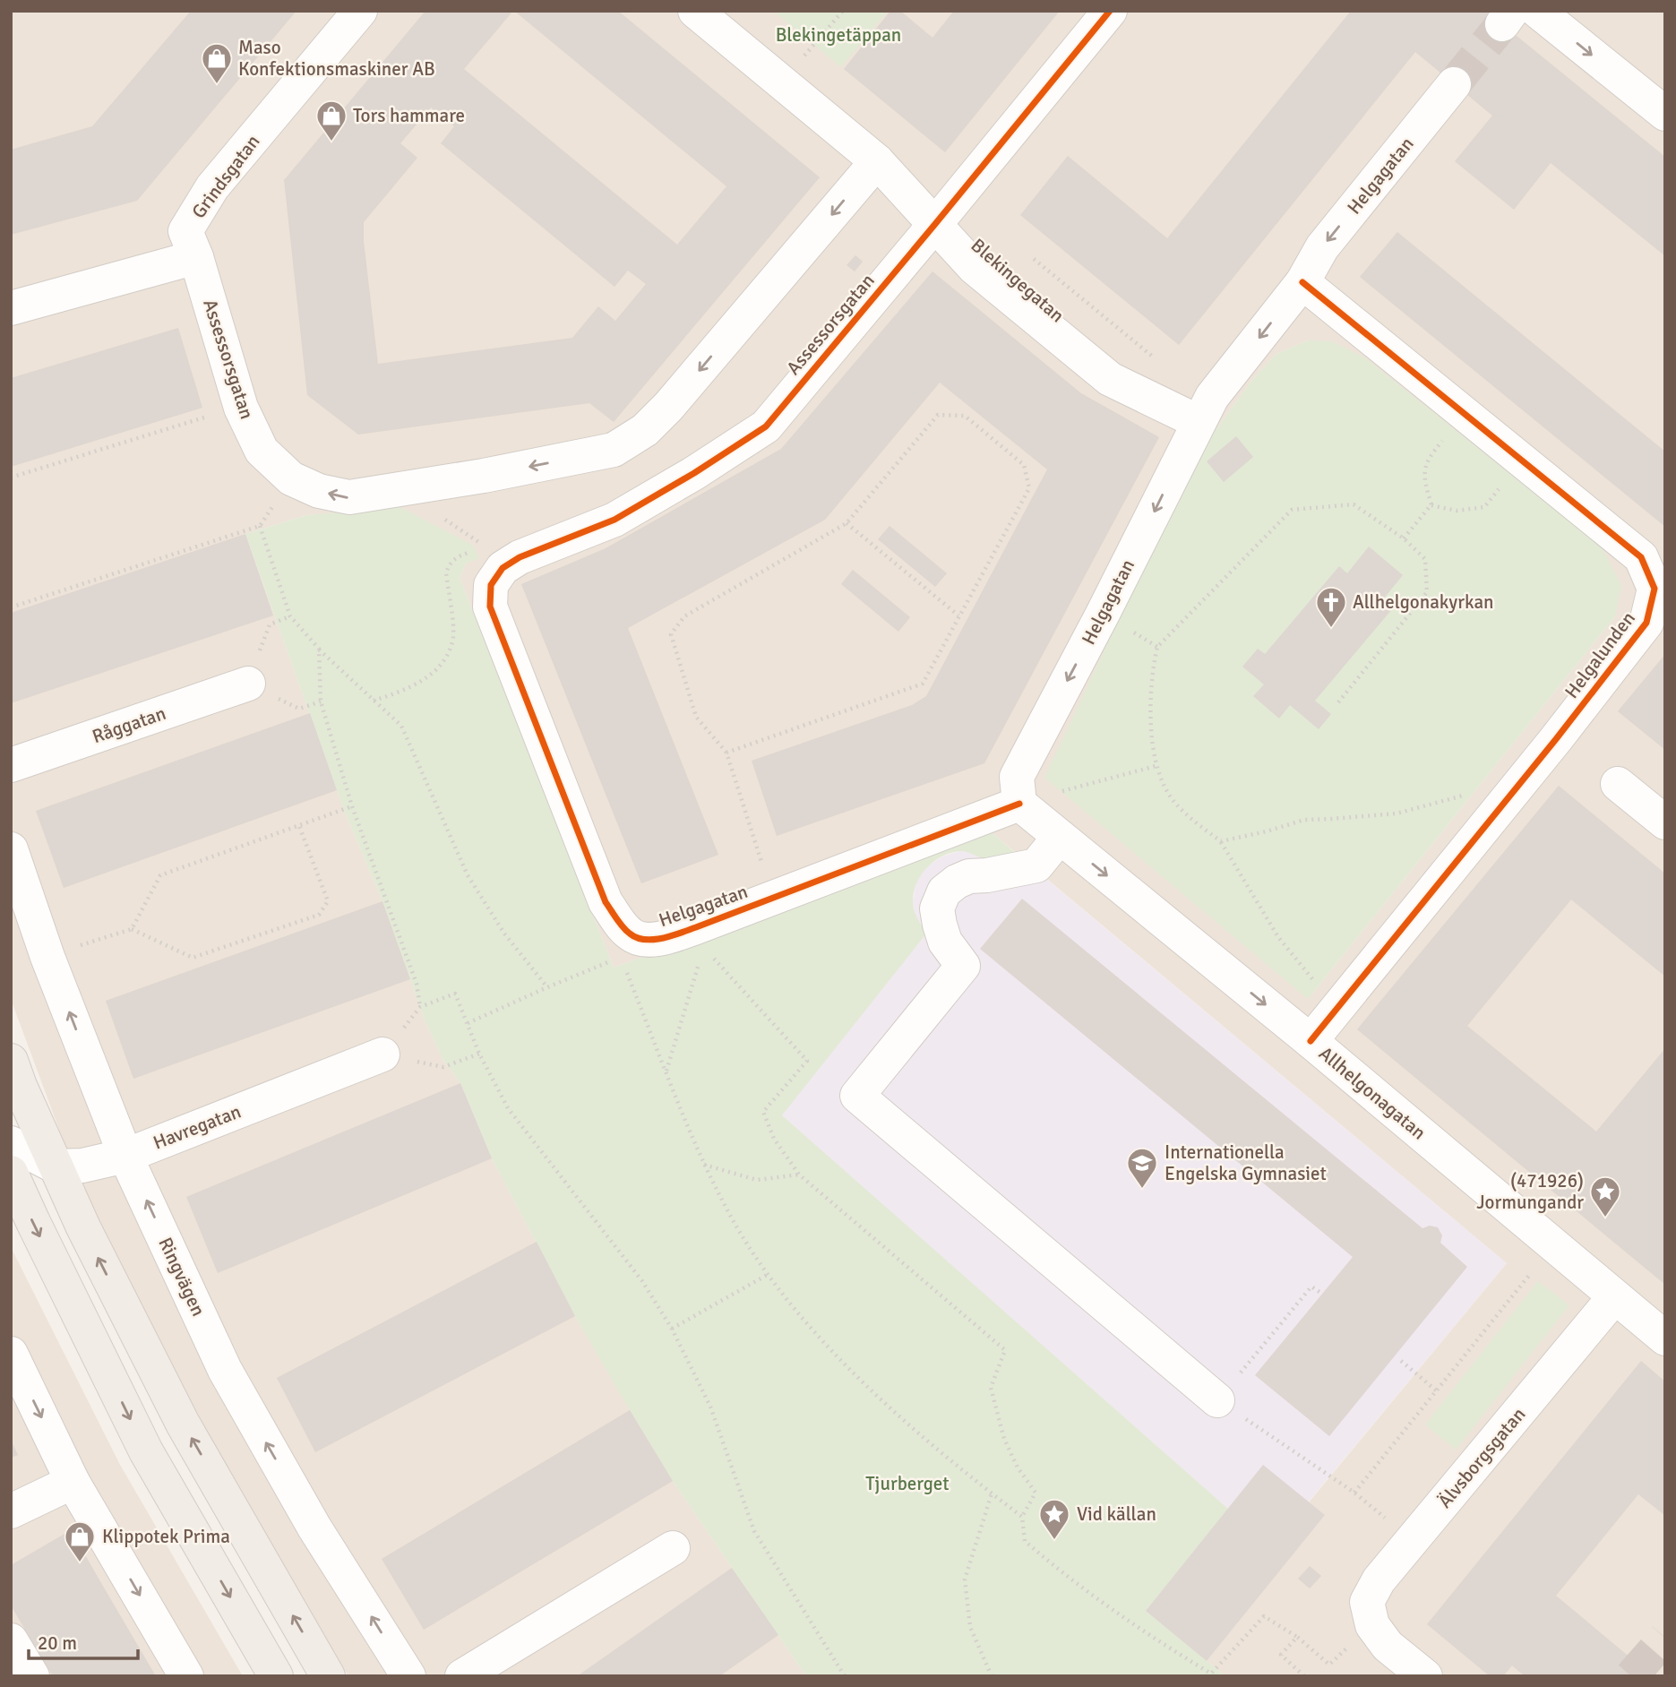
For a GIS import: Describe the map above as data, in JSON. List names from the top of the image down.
{
  "streets": {
    "street": [
      "Helgagatan",
      "Grindsgatan",
      "Blekingegatan",
      "Assessorsgatan",
      "Helgalunden",
      "Råggatan",
      "Allhelgonagatan",
      "Havregatan",
      "Ringvägen",
      "Älvsborgsgatan"
    ]
  },
  "crossings": [
    ["Helgagatan", "Blekingegatan"],
    ["Helgagatan", "Assessorsgatan"],
    ["Helgagatan", "Helgalunden"],
    ["Helgagatan", "Allhelgonagatan"],
    ["Grindsgatan", "Assessorsgatan"],
    ["Blekingegatan", "Assessorsgatan"],
    ["Helgalunden", "Allhelgonagatan"],
    ["Allhelgonagatan", "Älvsborgsgatan"],
    ["Havregatan", "Ringvägen"]
  ],
  "one_way": ["Helgagatan", "Allhelgonagatan"],
  "parks": ["Blekingetäppan", "Tjurberget"],
  "places": {
    "shop": ["Maso Konfektionsmaskiner AB", "Tors hammare", "Klippotek Prima"],
    "church": ["Allhelgonakyrkan"],
    "school or university": ["Internationella Engelska Gymnasiet"],
    "place": ["(471926) Jormungandr", "Vid källan"]
  },
  "scale_bar": "20 m"
}
